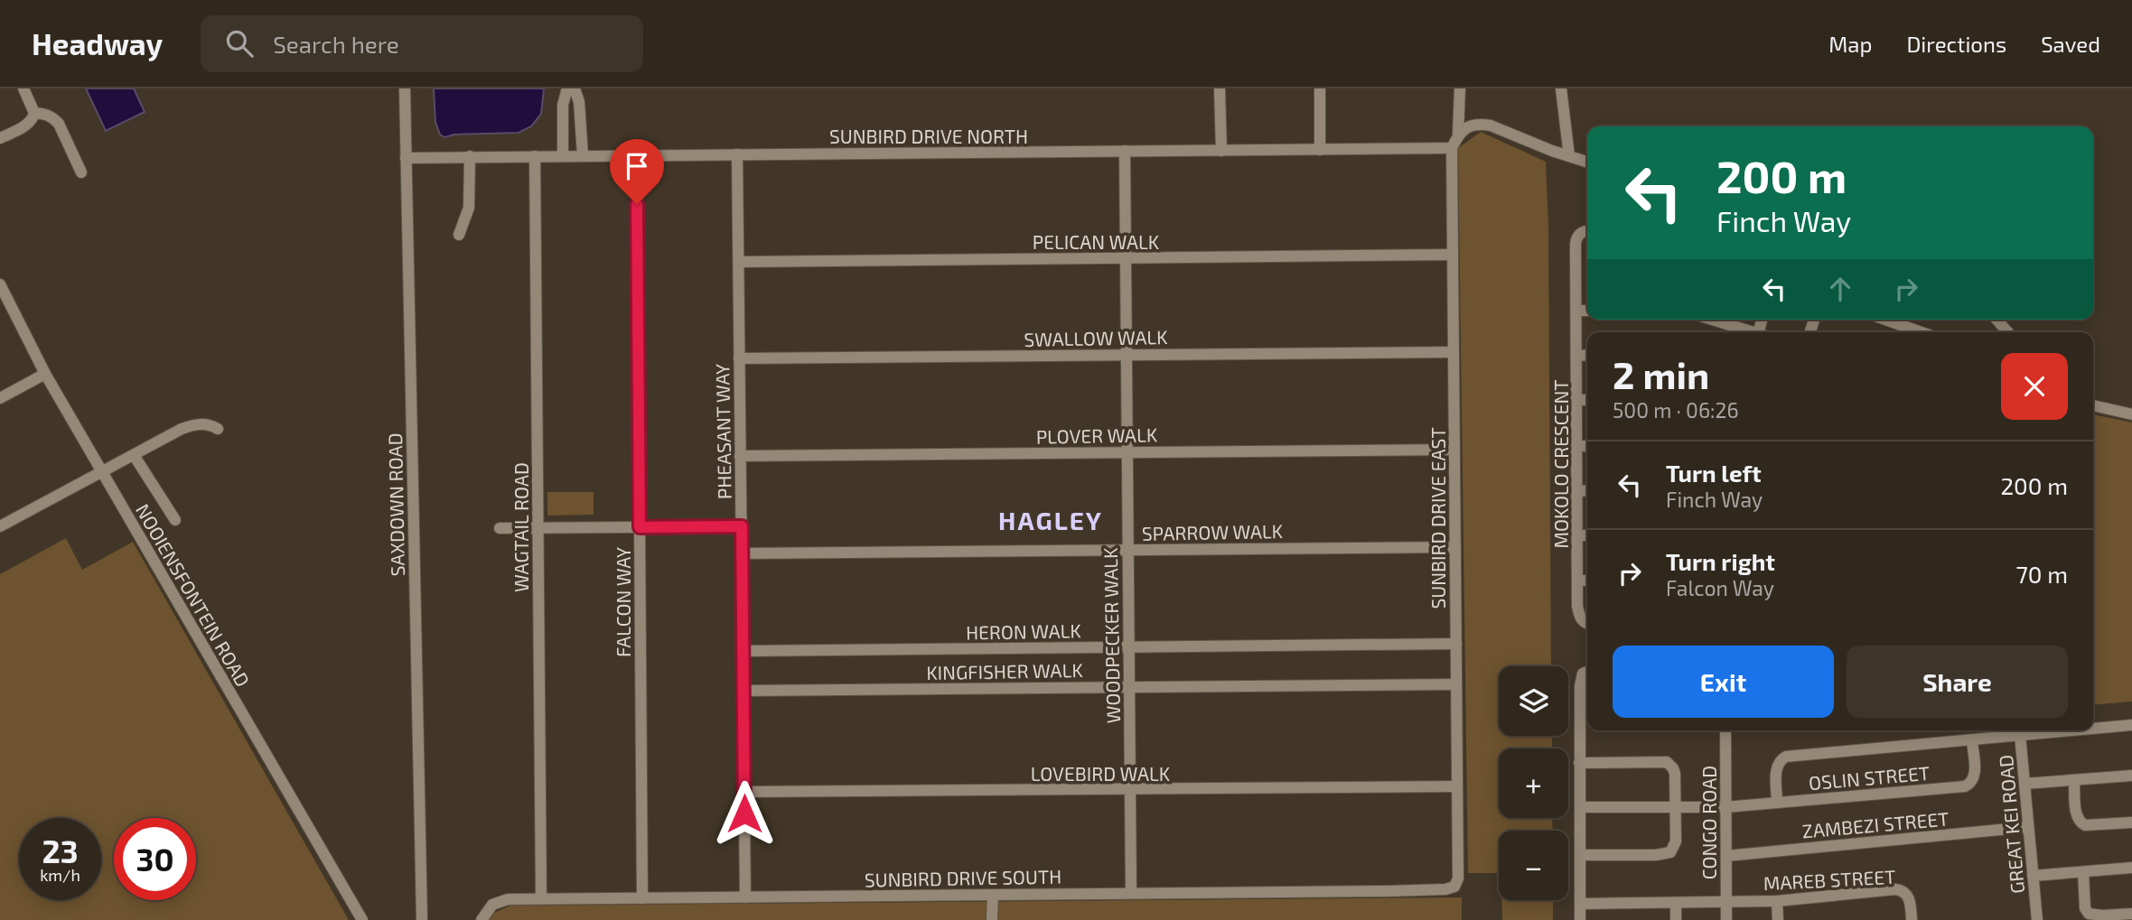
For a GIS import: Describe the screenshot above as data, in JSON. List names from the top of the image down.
{
  "streets": {
    "street": [
      "SUNBIRD DRIVE NORTH",
      "PELICAN WALK",
      "SWALLOW WALK",
      "PHEASANT WAY",
      "PLOVER WALK",
      "MOKOLO CRESCENT",
      "SAXDOWN ROAD",
      "SUNBIRD DRIVE EAST",
      "WAGTAIL ROAD",
      "SPARROW WALK",
      "NOOIENSFONTEIN ROAD",
      "FALCON WAY",
      "HERON WALK",
      "WOODPECKER WALK",
      "KINGFISHER WALK",
      "LOVEBIRD WALK",
      "OSLIN STREET",
      "CONGO ROAD",
      "ZAMBEZI STREET",
      "GREAT KEI ROAD",
      "SUNBIRD DRIVE SOUTH",
      "MAREB STREET"
    ]
  },
  "crossings": [
    ["SUNBIRD DRIVE NORTH", "PHEASANT WAY"],
    ["SUNBIRD DRIVE NORTH", "SAXDOWN ROAD"],
    ["SUNBIRD DRIVE NORTH", "SUNBIRD DRIVE EAST"],
    ["SUNBIRD DRIVE NORTH", "WAGTAIL ROAD"],
    ["SUNBIRD DRIVE NORTH", "FALCON WAY"],
    ["SUNBIRD DRIVE NORTH", "WOODPECKER WALK"],
    ["PELICAN WALK", "PHEASANT WAY"],
    ["PELICAN WALK", "SUNBIRD DRIVE EAST"],
    ["PELICAN WALK", "WOODPECKER WALK"],
    ["SWALLOW WALK", "PHEASANT WAY"],
    ["SWALLOW WALK", "SUNBIRD DRIVE EAST"],
    ["SWALLOW WALK", "WOODPECKER WALK"],
    ["PHEASANT WAY", "PLOVER WALK"],
    ["PHEASANT WAY", "SPARROW WALK"],
    ["PHEASANT WAY", "HERON WALK"],
    ["PHEASANT WAY", "KINGFISHER WALK"],
    ["PHEASANT WAY", "LOVEBIRD WALK"],
    ["PHEASANT WAY", "SUNBIRD DRIVE SOUTH"],
    ["PLOVER WALK", "SUNBIRD DRIVE EAST"],
    ["PLOVER WALK", "WOODPECKER WALK"],
    ["SUNBIRD DRIVE EAST", "SPARROW WALK"],
    ["SUNBIRD DRIVE EAST", "HERON WALK"],
    ["SUNBIRD DRIVE EAST", "KINGFISHER WALK"],
    ["SUNBIRD DRIVE EAST", "LOVEBIRD WALK"],
    ["SUNBIRD DRIVE EAST", "SUNBIRD DRIVE SOUTH"],
    ["WAGTAIL ROAD", "SUNBIRD DRIVE SOUTH"],
    ["SPARROW WALK", "WOODPECKER WALK"],
    ["FALCON WAY", "SUNBIRD DRIVE SOUTH"],
    ["HERON WALK", "WOODPECKER WALK"],
    ["WOODPECKER WALK", "KINGFISHER WALK"],
    ["WOODPECKER WALK", "LOVEBIRD WALK"],
    ["WOODPECKER WALK", "SUNBIRD DRIVE SOUTH"],
    ["OSLIN STREET", "CONGO ROAD"],
    ["CONGO ROAD", "ZAMBEZI STREET"],
    ["CONGO ROAD", "MAREB STREET"],
    ["ZAMBEZI STREET", "GREAT KEI ROAD"]
  ],
  "districts": ["HAGLEY"],
  "page": {
    "header": "Headway",
    "search": "Search here",
    "nav": ["Map", "Directions", "Saved"],
    "turn": ["200 m", "Finch Way"],
    "heading": ["2 min", "500 m · 06:26"],
    "list": [
      {
        "name": "Turn left",
        "note": "Finch Way",
        "value": "200 m"
      },
      {
        "name": "Turn right",
        "note": "Falcon Way",
        "value": "70 m"
      }
    ],
    "buttons": ["Exit", "Share"],
    "map_buttons": ["+", "−"],
    "speed": "23 km/h",
    "limit": "30"
  }
}
